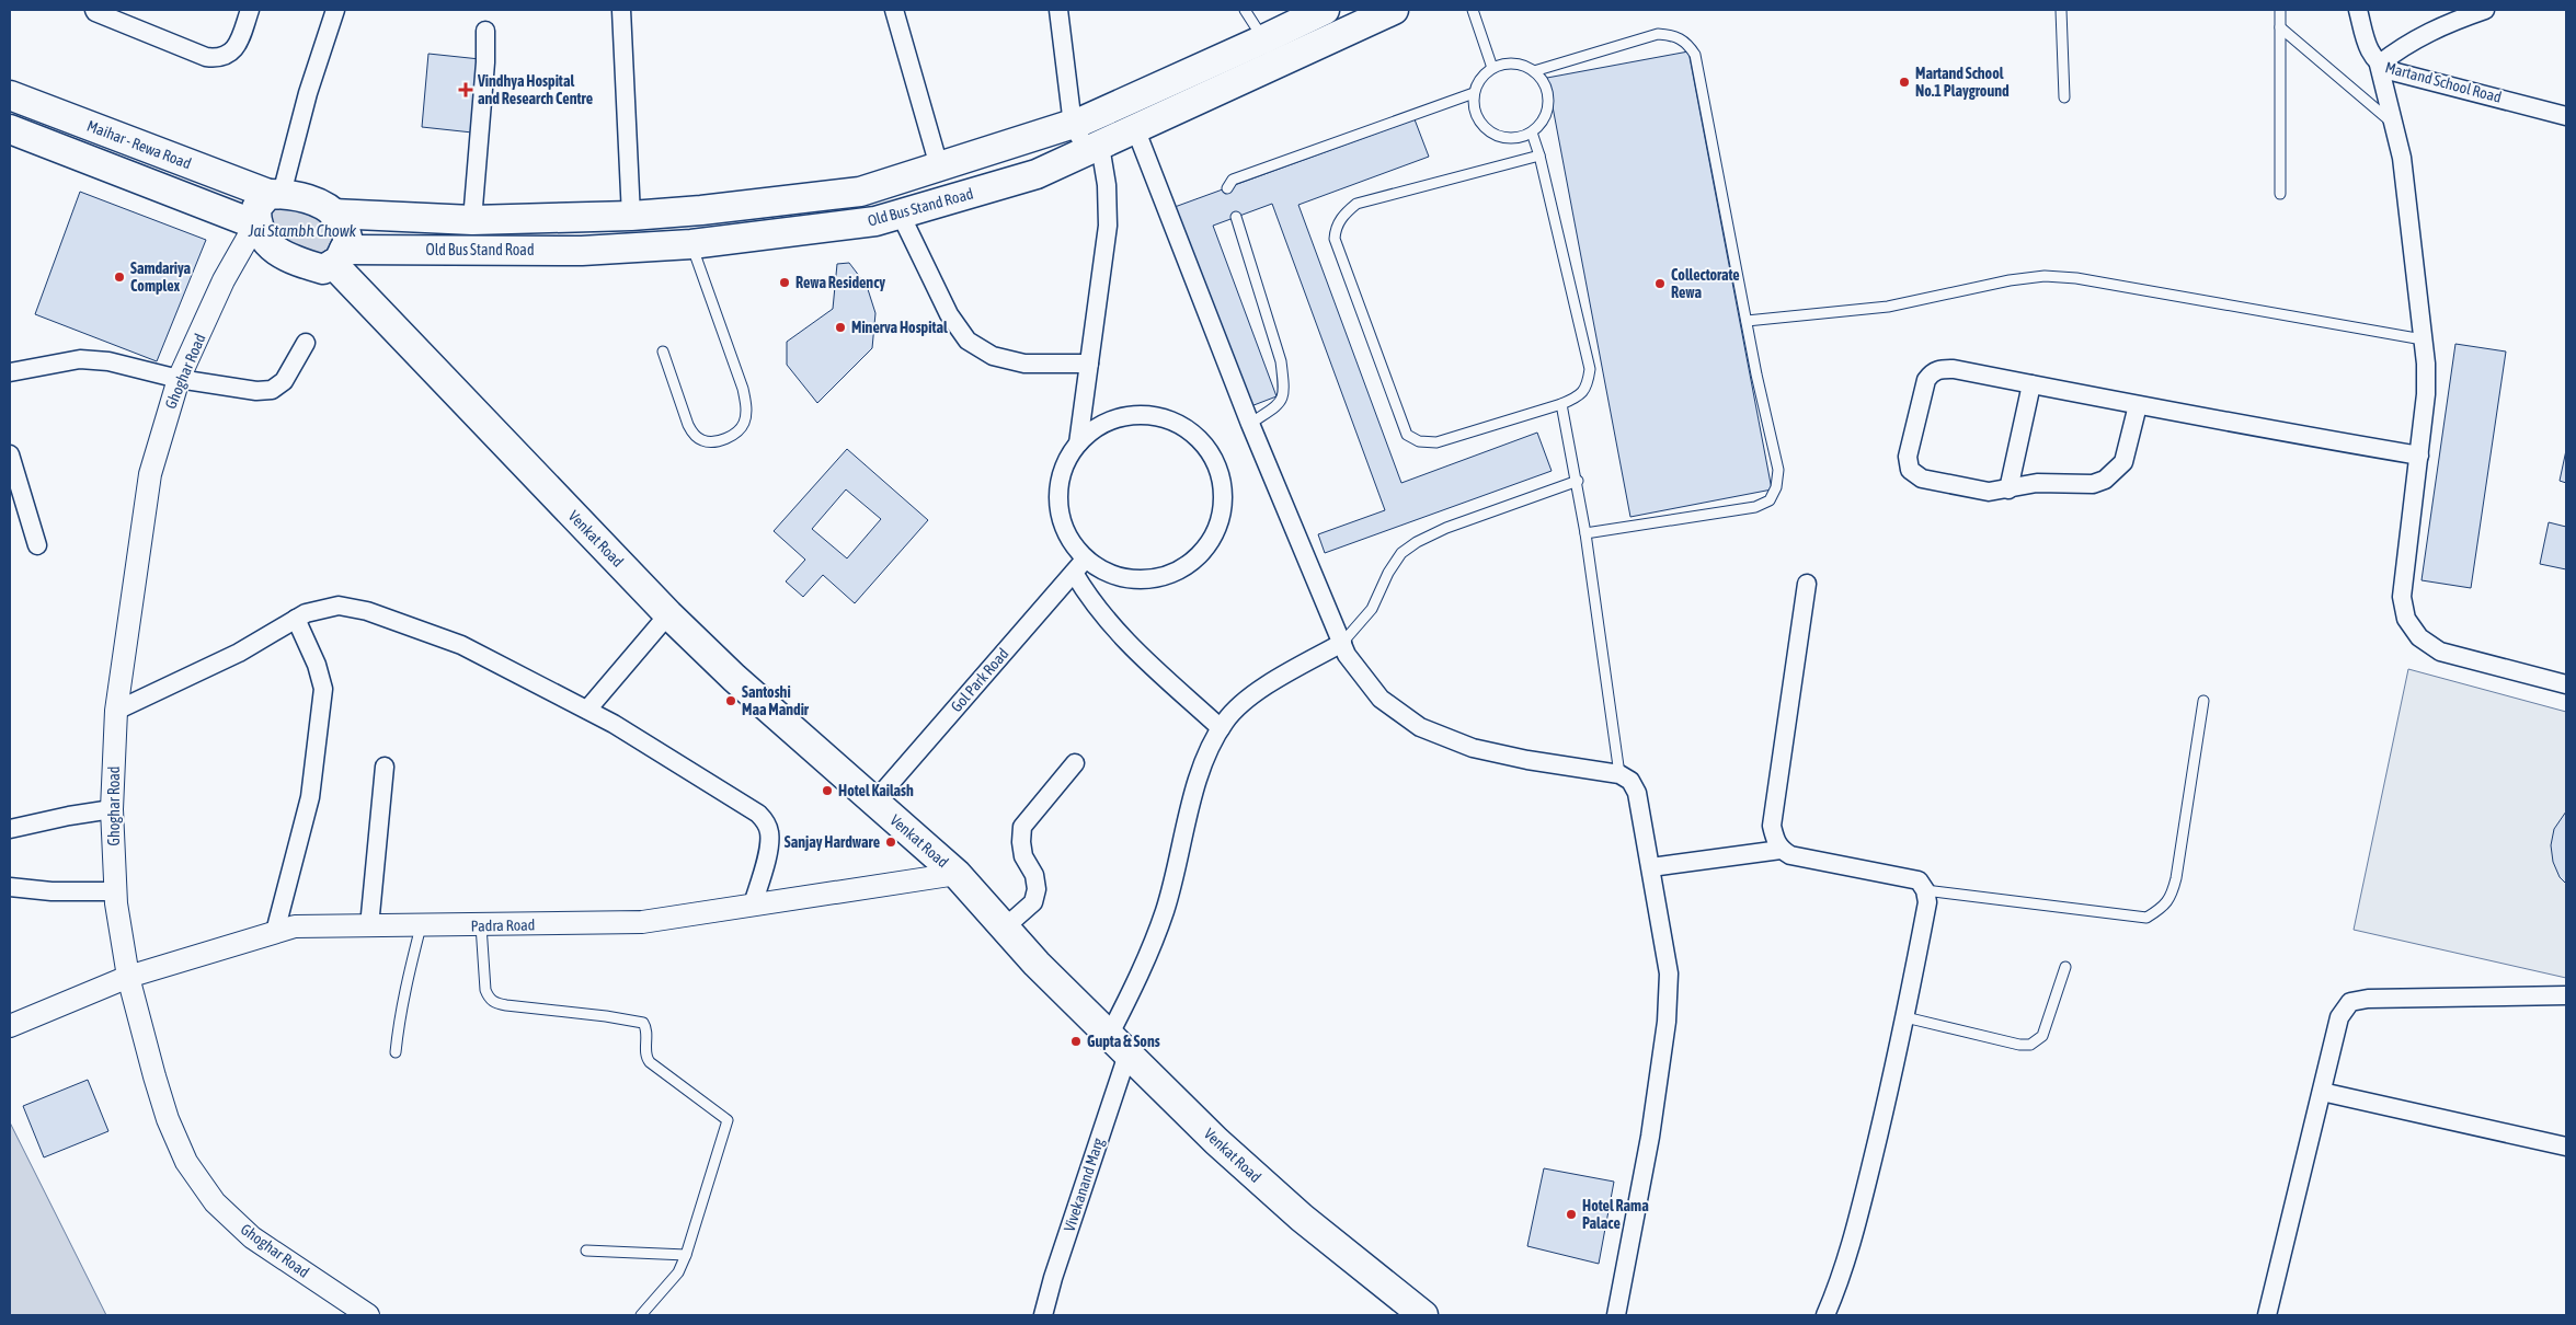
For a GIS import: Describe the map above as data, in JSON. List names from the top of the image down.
{
  "streets": {
    "main road": ["Maihar - Rewa Road", "Old Bus Stand Road", "Venkat Road"],
    "street": [
      "Martand School Road",
      "Ghoghar Road",
      "Gol Park Road",
      "Padra Road",
      "Vivekanand Marg"
    ]
  },
  "crossings": [
    ["Maihar - Rewa Road", "Old Bus Stand Road"],
    ["Maihar - Rewa Road", "Ghoghar Road"],
    ["Maihar - Rewa Road", "Venkat Road"],
    ["Old Bus Stand Road", "Ghoghar Road"],
    ["Old Bus Stand Road", "Venkat Road"],
    ["Ghoghar Road", "Venkat Road"],
    ["Ghoghar Road", "Padra Road"],
    ["Venkat Road", "Gol Park Road"],
    ["Venkat Road", "Padra Road"],
    ["Venkat Road", "Vivekanand Marg"]
  ],
  "water": ["Jai Stambh Chowk"],
  "places": {
    "other": [
      "Martand School No.1 Playground",
      "Samdariya Complex",
      "Rewa Residency",
      "Collectorate Rewa",
      "Minerva Hospital",
      "Santoshi Maa Mandir",
      "Hotel Kailash",
      "Sanjay Hardware",
      "Gupta & Sons",
      "Hotel Rama Palace"
    ],
    "health": ["Vindhya Hospital and Research Centre"]
  }
}
